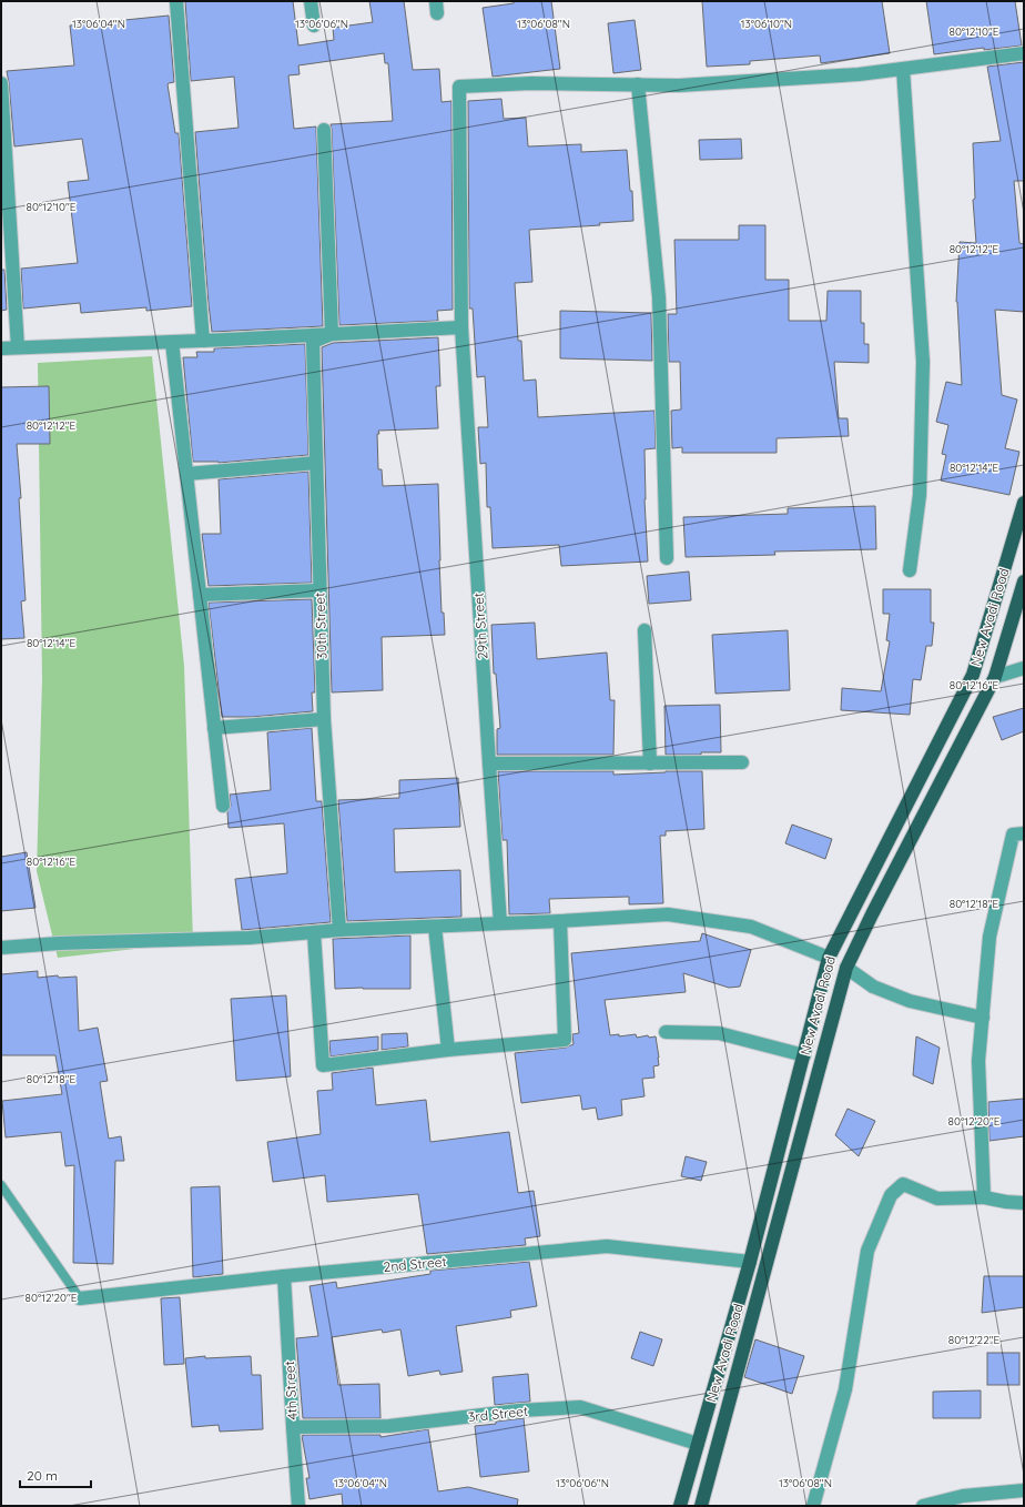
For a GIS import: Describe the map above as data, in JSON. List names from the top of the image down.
{
  "streets": {
    "main road": ["New Avadi Road"],
    "street": [
      "30th Street",
      "29th Street",
      "2nd Street",
      "4th Street",
      "3rd Street"
    ]
  },
  "crossings": [
    ["New Avadi Road", "2nd Street"],
    ["New Avadi Road", "3rd Street"],
    ["2nd Street", "4th Street"],
    ["4th Street", "3rd Street"]
  ],
  "scale_bar": "20 m",
  "coordinates": [
    "13°06'04\"N",
    "13°06'06\"N",
    "13°06'08\"N",
    "13°06'10\"N",
    "80°12'10\"E",
    "80°12'12\"E",
    "80°12'14\"E",
    "80°12'16\"E",
    "80°12'18\"E",
    "80°12'20\"E",
    "80°12'22\"E"
  ]
}
